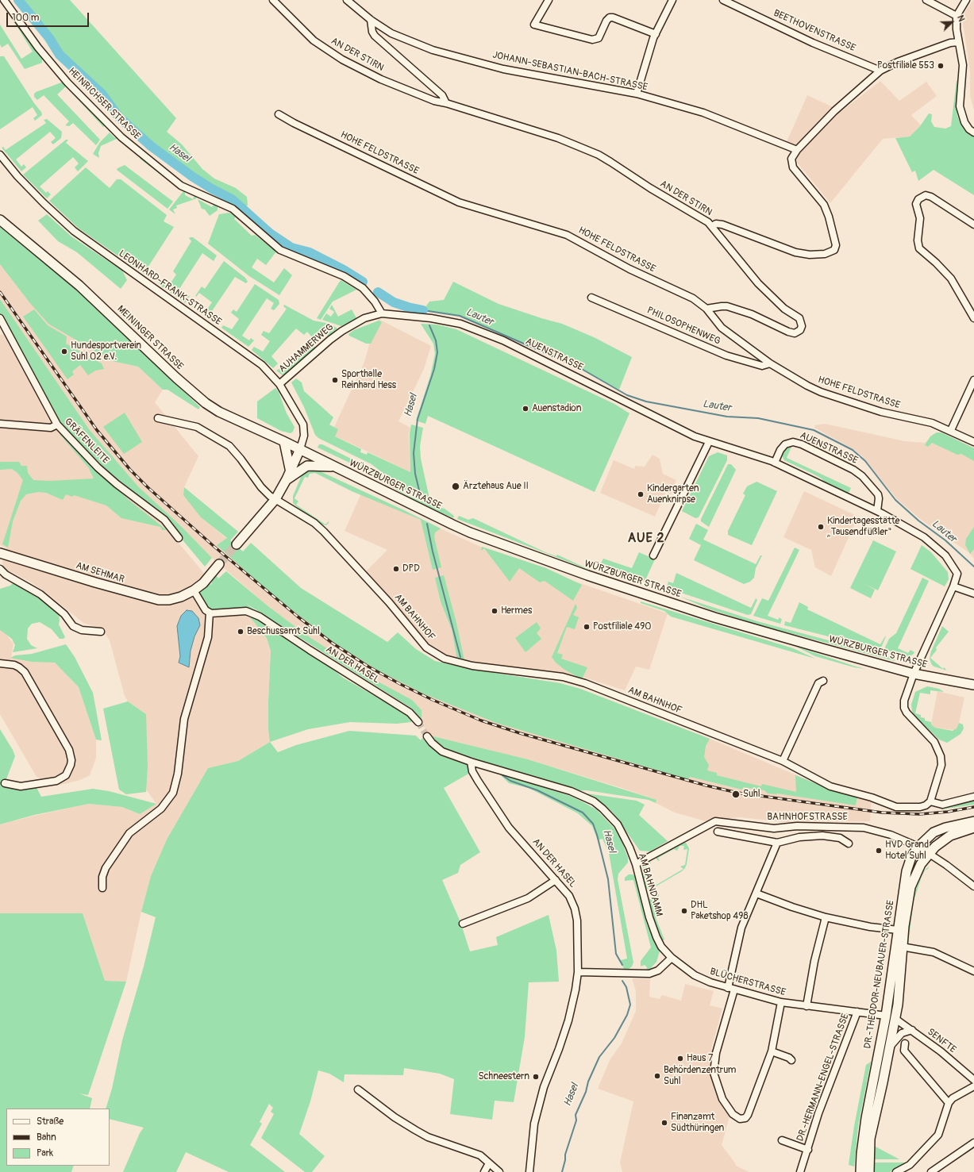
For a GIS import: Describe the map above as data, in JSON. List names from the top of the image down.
{
  "streets": {
    "main road": [
      "MEININGER STRASSE",
      "WÜRZBURGER STRASSE",
      "AM SEHMAR",
      "DR.-THEODOR-NEUBAUER-STRASSE"
    ],
    "street": [
      "BEETHOVENSTRASSE",
      "AN DER STIRN",
      "JOHANN-SEBASTIAN-BACH-STRASSE",
      "HEINRICHSER STRASSE",
      "HOHE FELDSTRASSE",
      "LEONHARD-FRANK-STRASSE",
      "PHILOSOPHENWEG",
      "AUHAMMERWEG",
      "AUENSTRASSE",
      "GRÄFENLEITE",
      "AM BAHNHOF",
      "AN DER HASEL",
      "BAHNHOFSTRASSE",
      "AM BAHNDAMM",
      "BLÜCHERSTRASSE",
      "SENFTE",
      "DR.-HERMANN-ENGEL-STRASSE"
    ]
  },
  "crossings": [
    ["AN DER STIRN", "JOHANN-SEBASTIAN-BACH-STRASSE"],
    ["AN DER STIRN", "HOHE FELDSTRASSE"],
    ["HEINRICHSER STRASSE", "AUHAMMERWEG"],
    ["HEINRICHSER STRASSE", "AUENSTRASSE"],
    ["HOHE FELDSTRASSE", "PHILOSOPHENWEG"],
    ["LEONHARD-FRANK-STRASSE", "MEININGER STRASSE"],
    ["LEONHARD-FRANK-STRASSE", "AUHAMMERWEG"],
    ["LEONHARD-FRANK-STRASSE", "WÜRZBURGER STRASSE"],
    ["MEININGER STRASSE", "WÜRZBURGER STRASSE"],
    ["AUHAMMERWEG", "AUENSTRASSE"],
    ["AUENSTRASSE", "WÜRZBURGER STRASSE"],
    ["AN DER HASEL", "AM BAHNDAMM"],
    ["BAHNHOFSTRASSE", "AM BAHNDAMM"],
    ["BAHNHOFSTRASSE", "DR.-THEODOR-NEUBAUER-STRASSE"],
    ["AM BAHNDAMM", "BLÜCHERSTRASSE"],
    ["DR.-THEODOR-NEUBAUER-STRASSE", "BLÜCHERSTRASSE"],
    ["DR.-THEODOR-NEUBAUER-STRASSE", "SENFTE"],
    ["BLÜCHERSTRASSE", "DR.-HERMANN-ENGEL-STRASSE"]
  ],
  "districts": ["AUE 2"],
  "water": ["Hasel", "Lauter"],
  "places": [
    "Postfiliale 553",
    "Hundesportverein Suhl 02 e.V.",
    "Sporthalle Reinhard Hess",
    "Auenstadion",
    "Ärztehaus Aue II",
    "Kindergarten Auenknirpse",
    "Kindertagesstätte „Tausendfüßler\"",
    "DPD",
    "Hermes",
    "Postfiliale 490",
    "Beschussamt Suhl",
    "Suhl",
    "HVD Grand Hotel Suhl",
    "DHL Paketshop 498",
    "Haus 7",
    "Behördenzentrum Suhl",
    "Schneestern",
    "Finanzamt Südthüringen"
  ],
  "legend": ["Straße", "Bahn", "Park"],
  "scale_bar": "100 m",
  "north": "top right"
}
